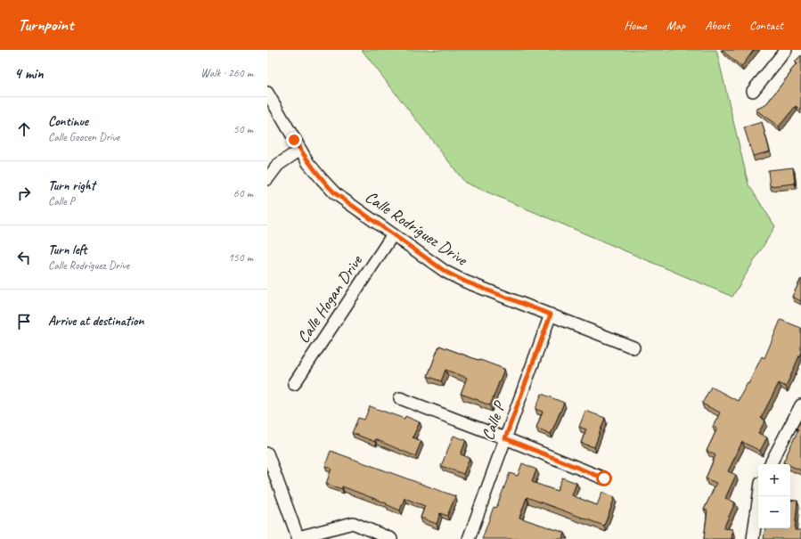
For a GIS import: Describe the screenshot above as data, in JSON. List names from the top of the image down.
{
  "streets": {
    "street": ["Calle Rodríguez Drive", "Calle Hogan Drive", "Calle P"]
  },
  "crossings": [
    ["Calle Rodríguez Drive", "Calle Hogan Drive"],
    ["Calle Rodríguez Drive", "Calle P"]
  ],
  "page": {
    "header": "Turnpoint",
    "nav": [
      "Home",
      "Map",
      "About",
      "Contact"
    ],
    "heading": ["4 min", "Walk · 260 m"],
    "list": [
      ["Continue", "Calle Goosen Drive", "50 m"],
      ["Turn right", "Calle P", "60 m"],
      ["Turn left", "Calle Rodríguez Drive", "150 m"],
      "Arrive at destination"
    ],
    "map_buttons": ["+", "−"]
  }
}
